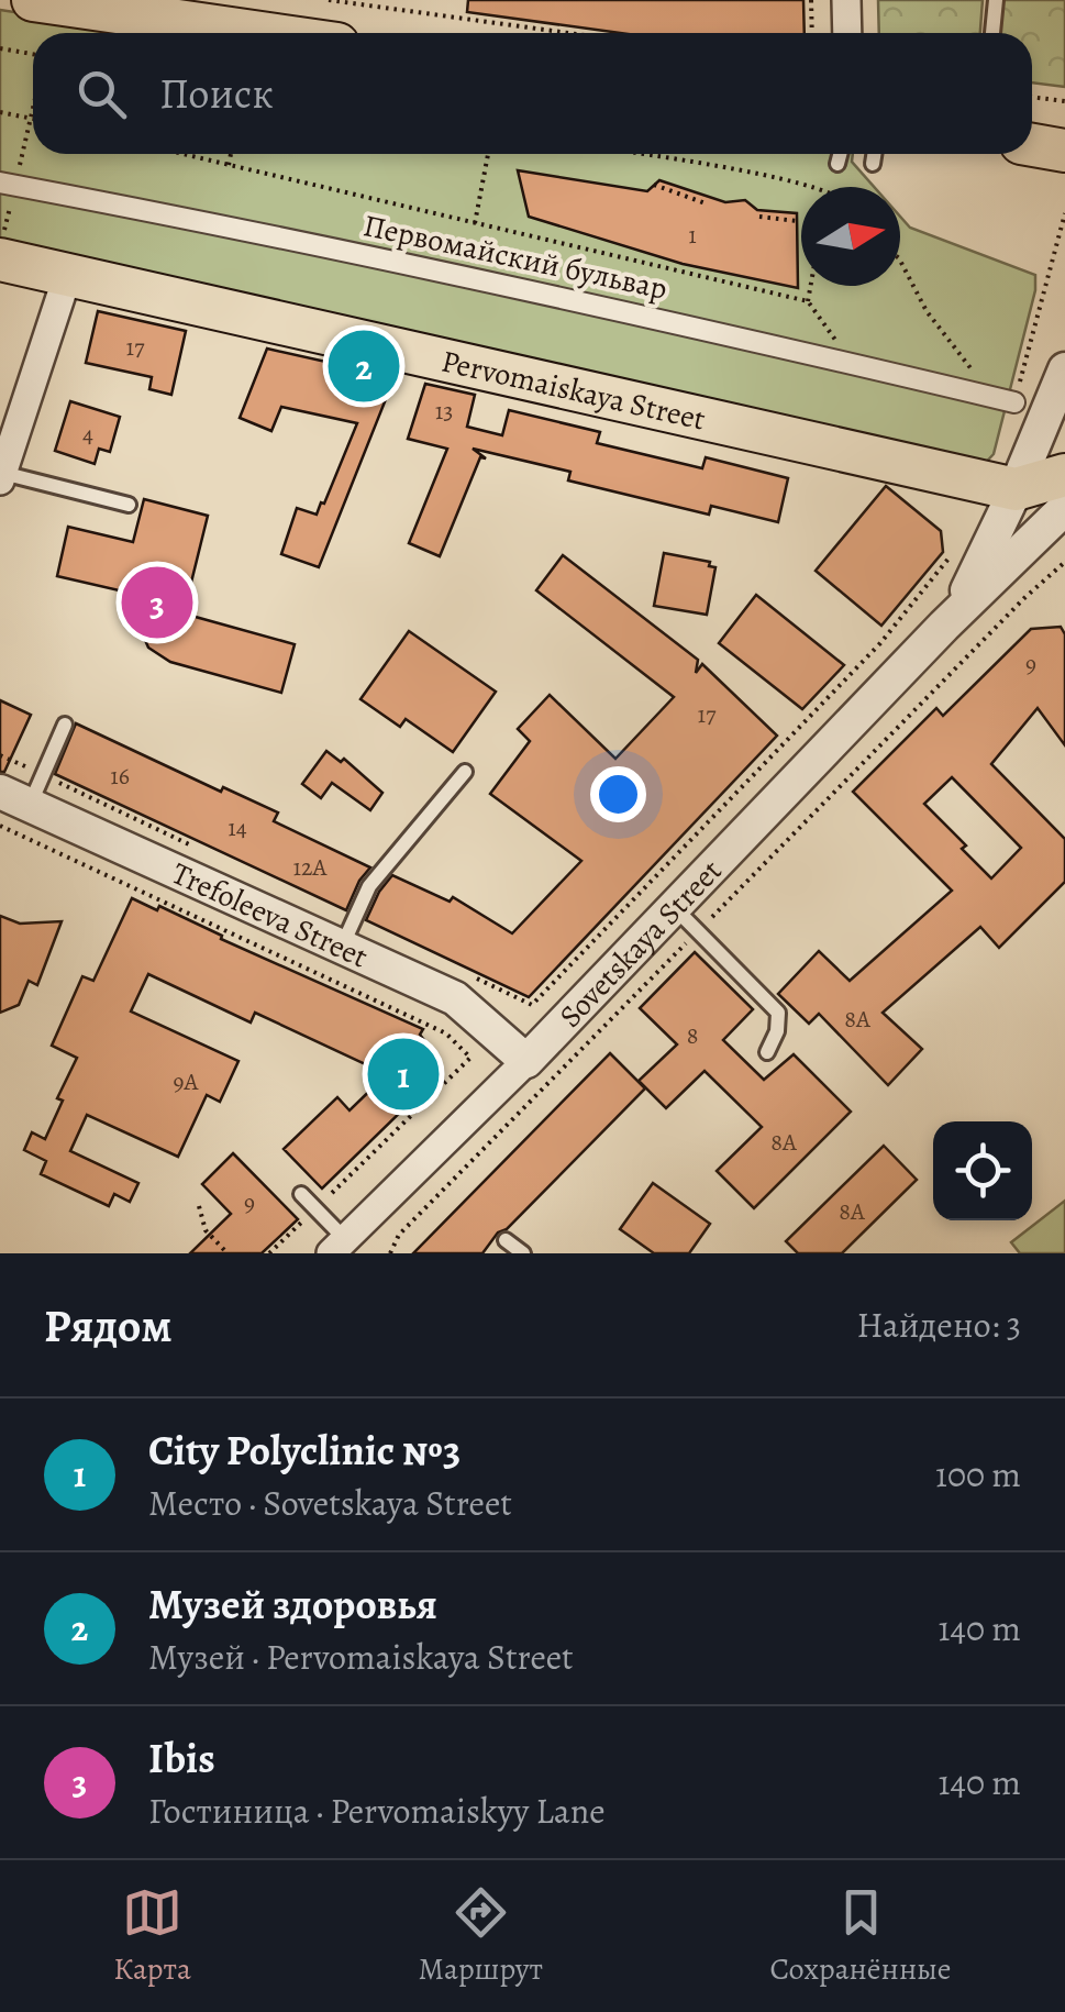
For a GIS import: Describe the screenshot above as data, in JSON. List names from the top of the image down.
{
  "streets": {
    "main road": ["Pervomaiskaya Street"],
    "street": ["Первомайский бульвар", "Trefoleeva Street", "Sovetskaya Street"]
  },
  "crossings": [
    ["Pervomaiskaya Street", "Sovetskaya Street"],
    ["Trefoleeva Street", "Sovetskaya Street"]
  ],
  "house_numbers": [
    "1",
    "17",
    "13",
    "4",
    "9",
    "17",
    "16",
    "14",
    "12А",
    "8А",
    "8",
    "9А",
    "8А",
    "9",
    "8А"
  ],
  "north": "right",
  "page": {
    "search": "Поиск",
    "pins": ["2", "3", "1"],
    "heading": ["Рядом", "Найдено: 3"],
    "list": [
      {
        "mark": "1",
        "name": "City Polyclinic №3",
        "note": "Место · Sovetskaya Street",
        "value": "100 m"
      },
      {
        "mark": "2",
        "name": "Музей здоровья",
        "note": "Музей · Pervomaiskaya Street",
        "value": "140 m"
      },
      {
        "mark": "3",
        "name": "Ibis",
        "note": "Гостиница · Pervomaiskyy Lane",
        "value": "140 m"
      }
    ],
    "nav": ["Карта", "Маршрут", "Сохранённые"]
  }
}
